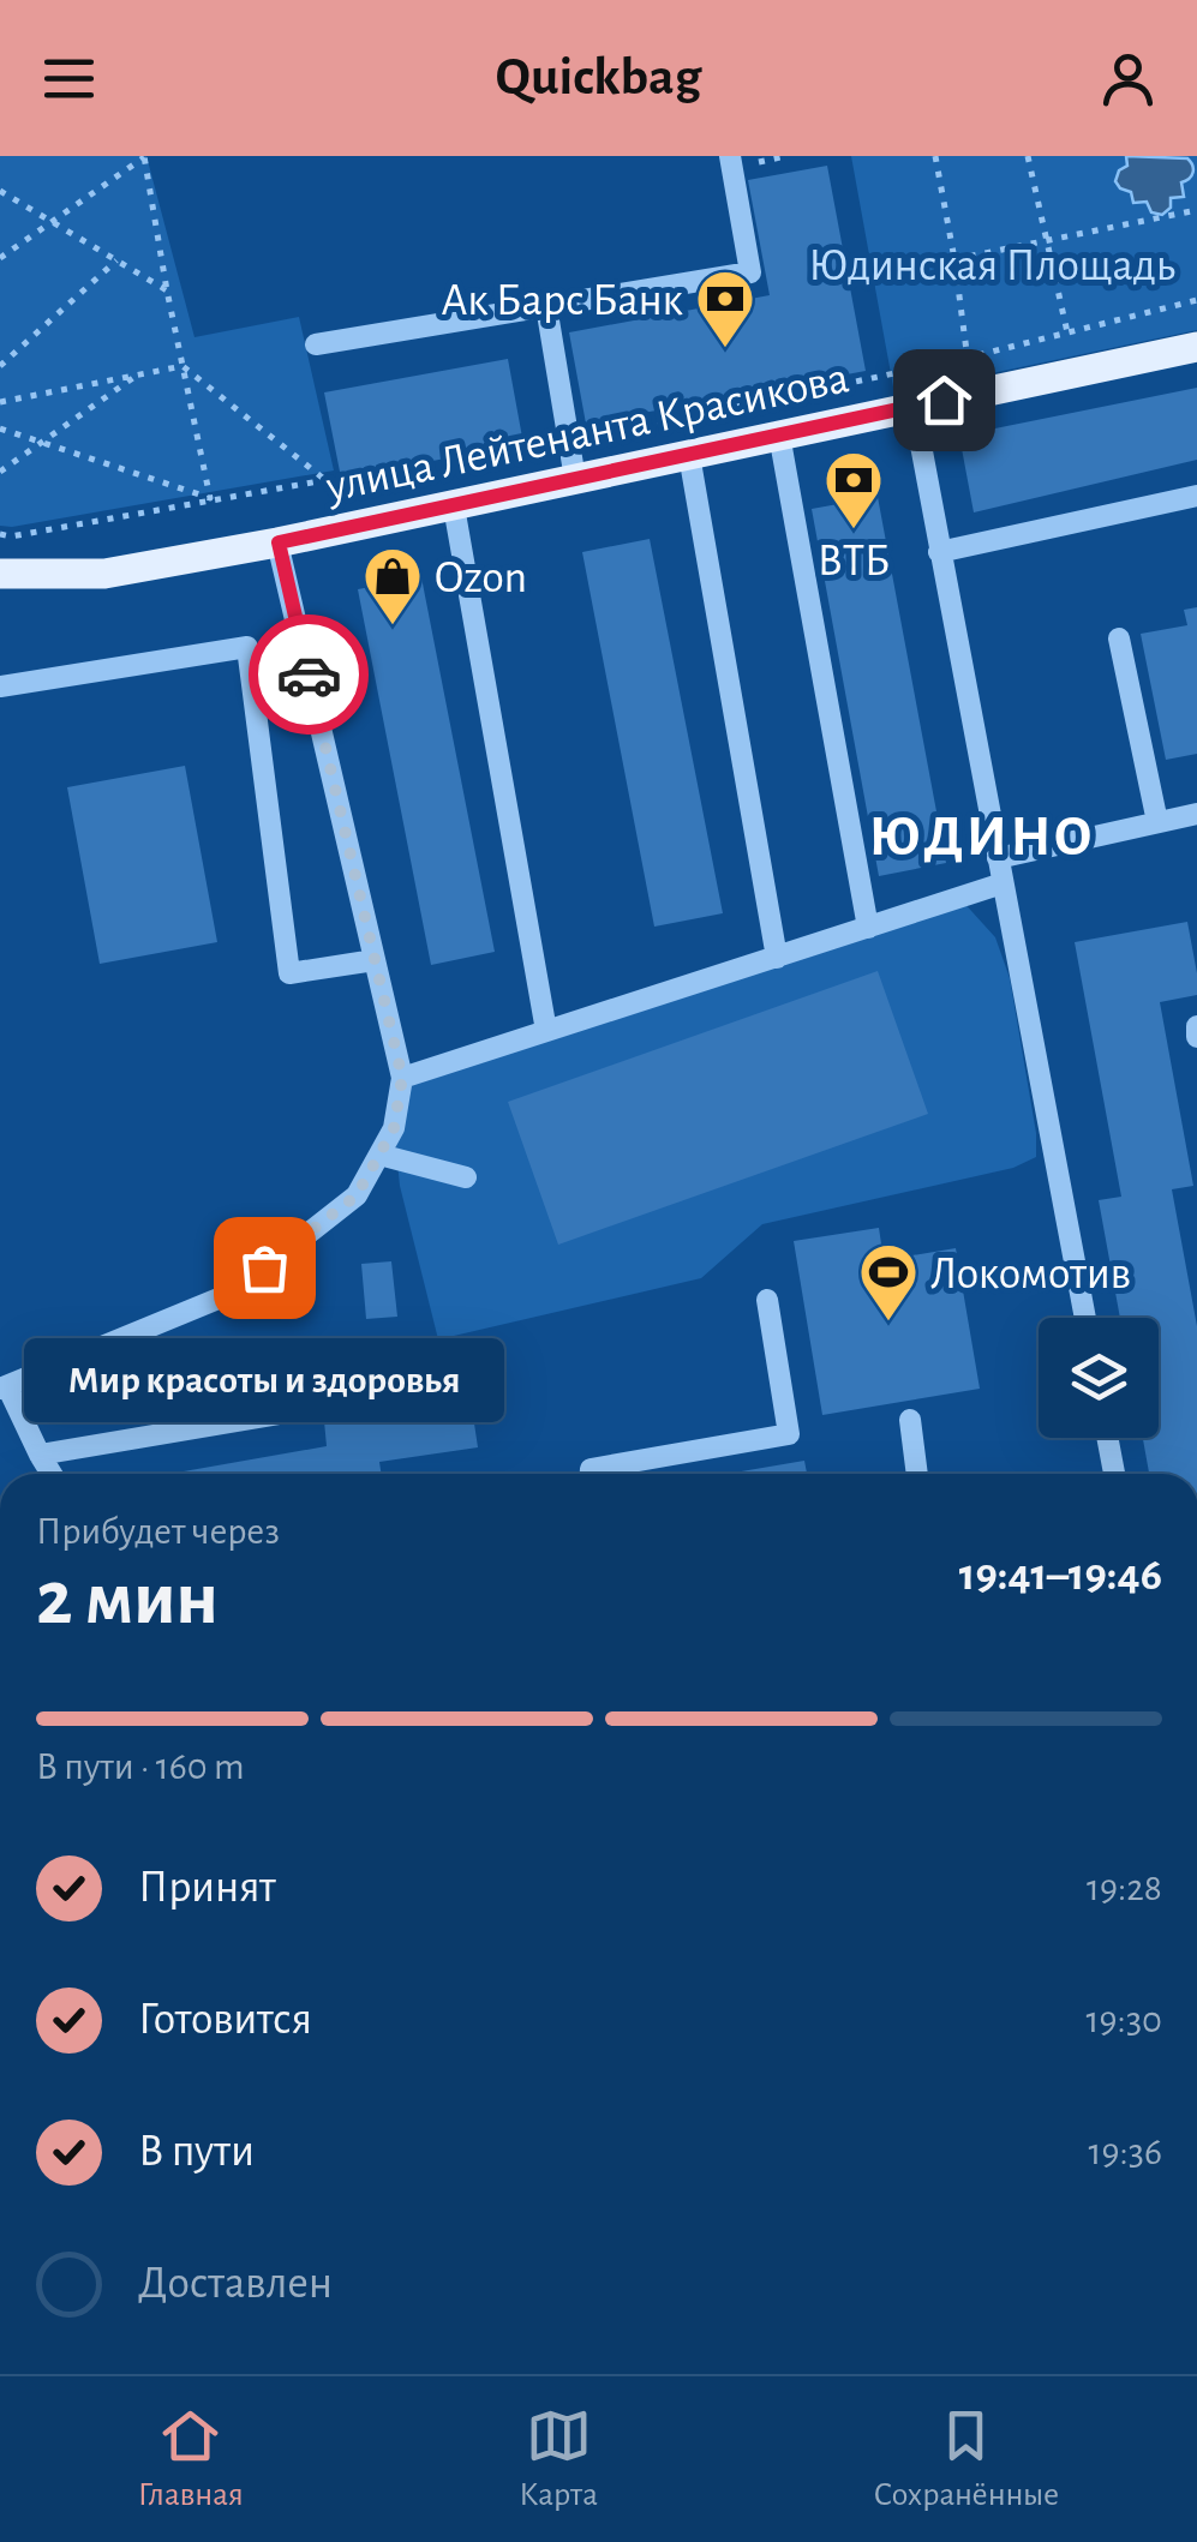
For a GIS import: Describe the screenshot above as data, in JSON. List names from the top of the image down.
{
  "streets": {
    "main road": ["улица Лейтенанта Красикова"]
  },
  "districts": ["ЮДИНО"],
  "parks": ["Юдинская Площадь"],
  "places": {
    "bank": ["Ак Барс Банк", "ВТБ"],
    "shop": ["Ozon"],
    "other": ["Мир красоты и здоровья"],
    "sports": ["Локомотив"]
  },
  "page": {
    "header": "Quickbag",
    "bubble": "Мир красоты и здоровья",
    "heading": ["2 мин", "Прибудет через", "19:41–19:46"],
    "bar": "В пути · 160 m",
    "list": [
      ["Принят", "19:28"],
      ["Готовится", "19:30"],
      ["В пути", "19:36"],
      "Доставлен"
    ],
    "tabs": ["Главная", "Карта", "Сохранённые"]
  }
}
